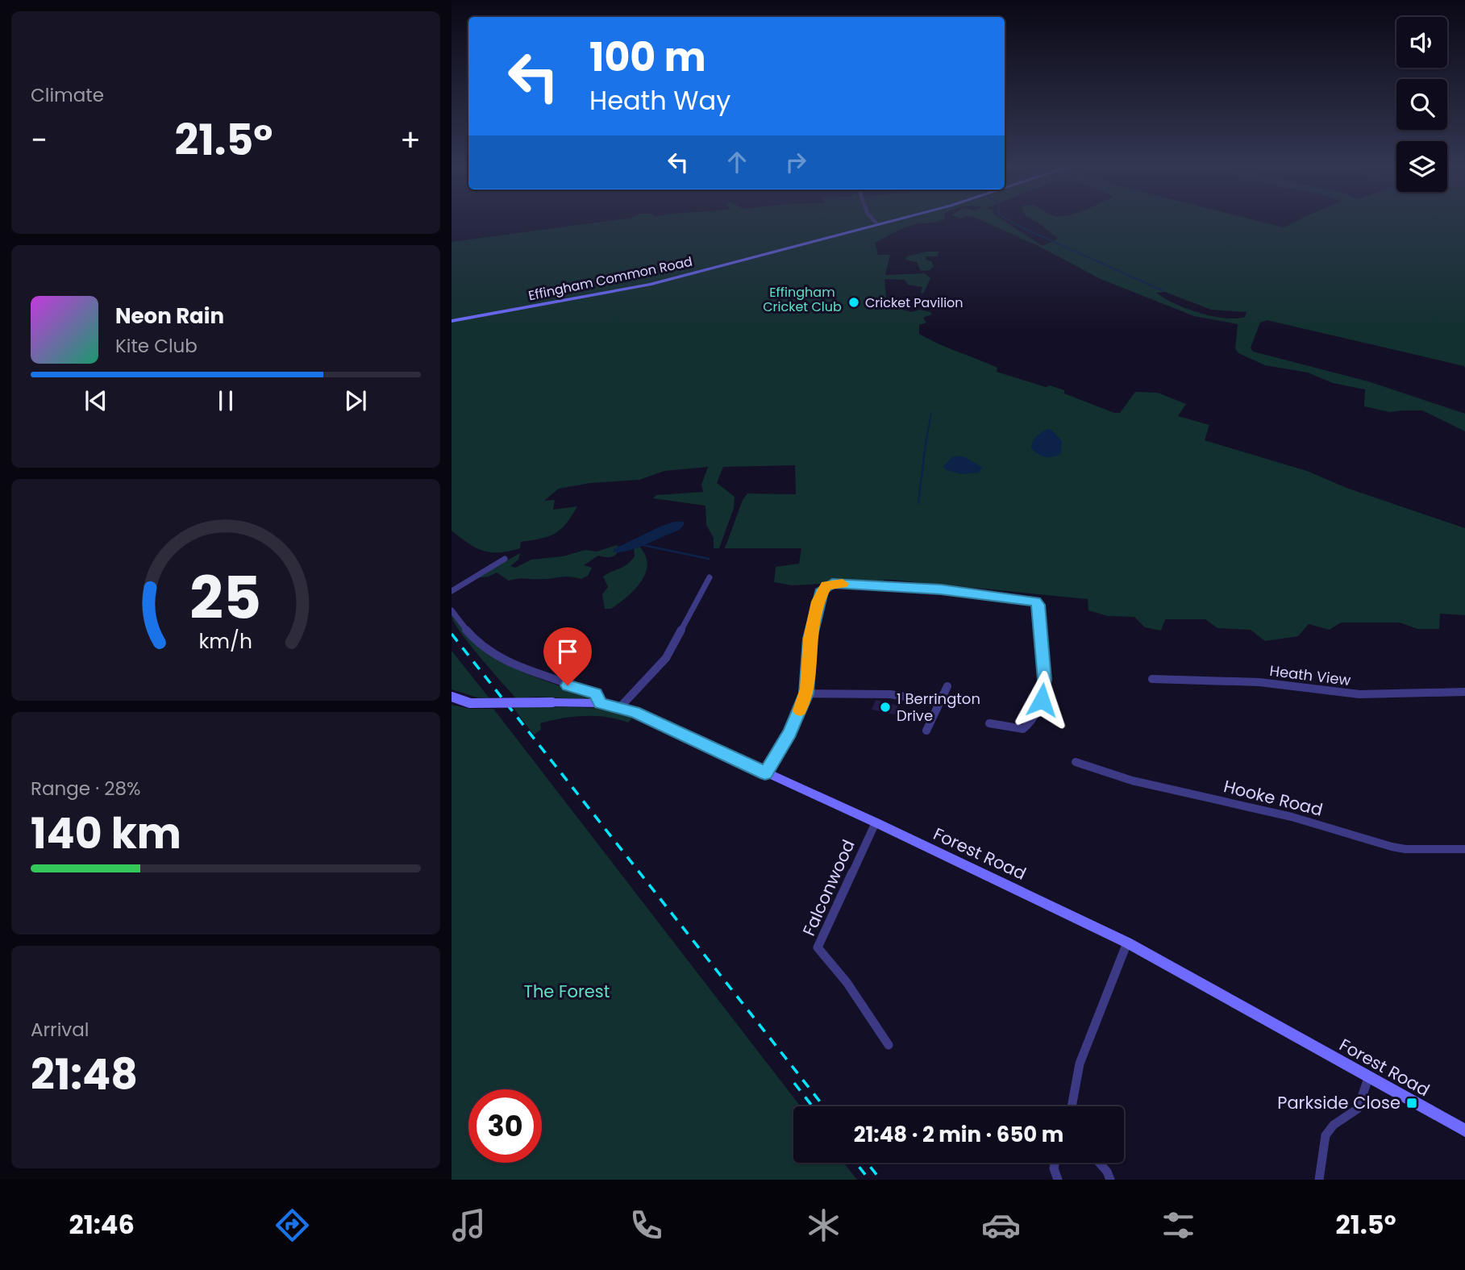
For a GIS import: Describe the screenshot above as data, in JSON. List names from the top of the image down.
{
  "streets": {
    "street": [
      "Effingham Common Road",
      "Heath View",
      "Hooke Road",
      "Forest Road",
      "Falconwood"
    ]
  },
  "crossings": [
    ["Forest Road", "Falconwood"]
  ],
  "parks": ["Effingham Cricket Club", "The Forest"],
  "places": {
    "other": ["Cricket Pavilion", "1 Berrington Drive"],
    "transit": ["Parkside Close"]
  },
  "page": {
    "tile": [
      "Climate",
      ["Range · 28%", "140 km"],
      ["Arrival", "21:48"]
    ],
    "turn": ["100 m", "Heath Way"],
    "heat": ["−", "21.5°", "+"],
    "song": ["Neon Rain", "Kite Club"],
    "limit": "30",
    "trip": "21:48 · 2 min · 650 m",
    "tabs": ["21:46", "21.5°"],
    "gauge": ["25", "km/h"]
  }
}
